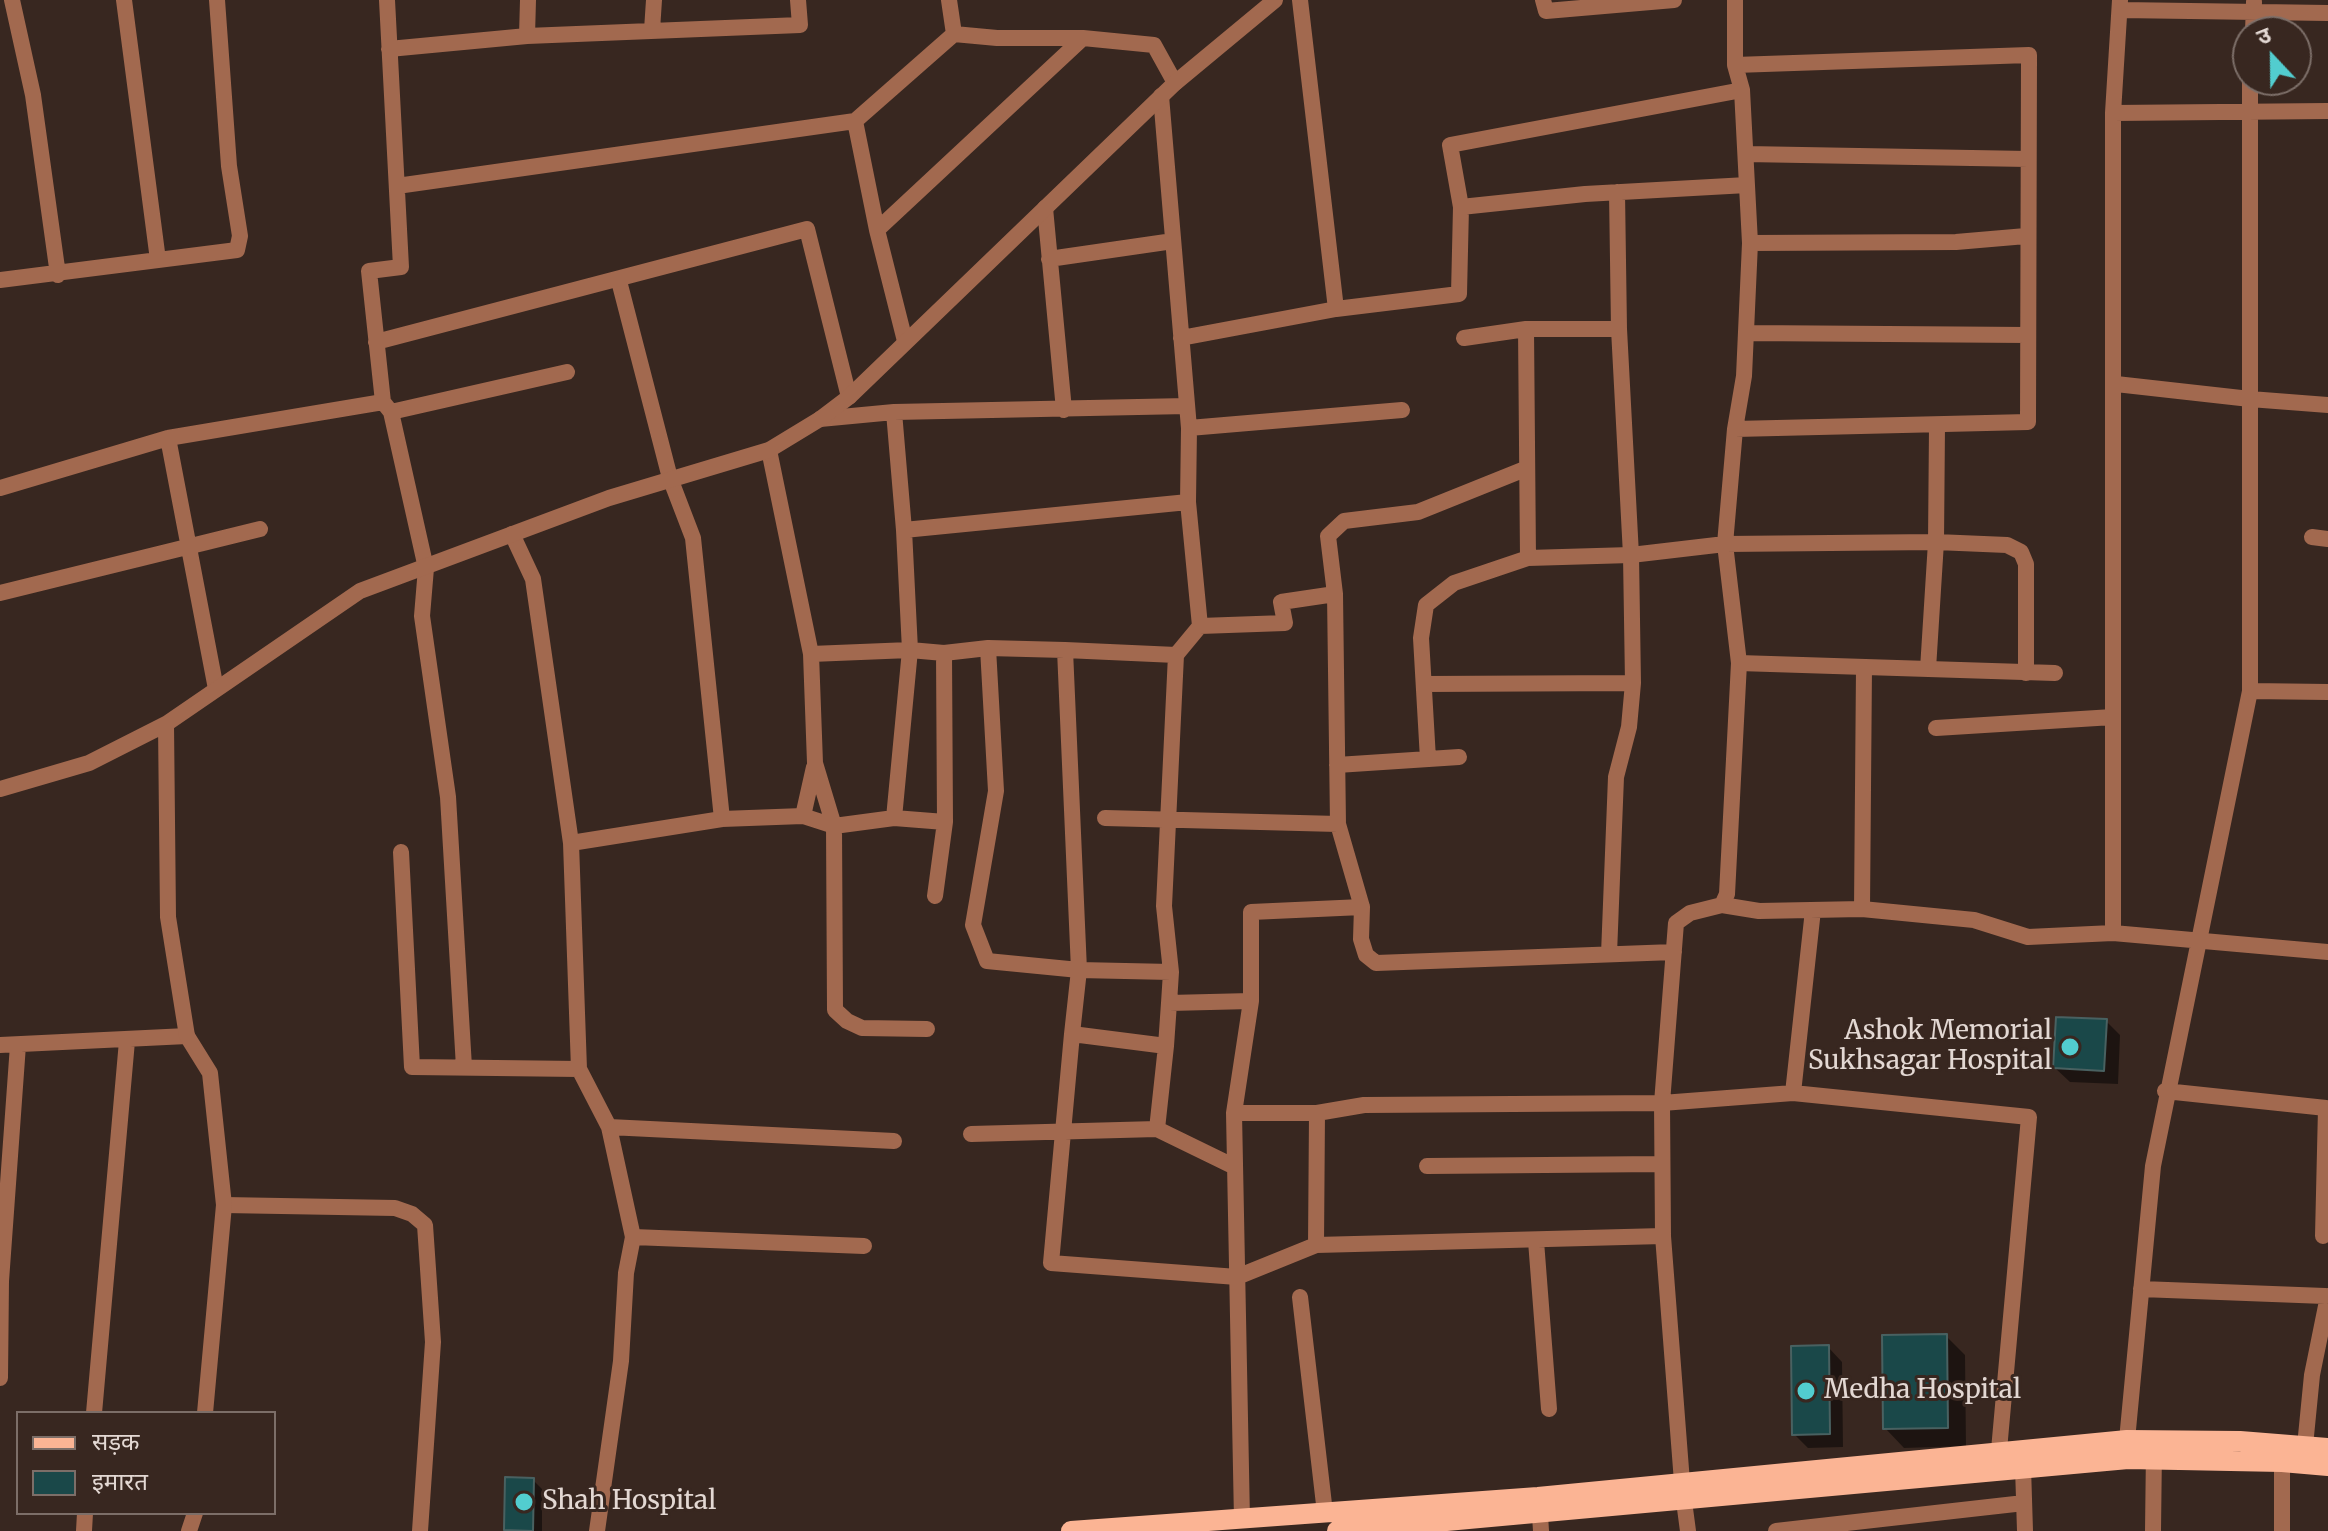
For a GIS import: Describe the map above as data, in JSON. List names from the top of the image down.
{
  "places": ["Ashok Memorial Sukhsagar Hospital", "Medha Hospital", "Shah Hospital"],
  "legend": ["सड़क", "इमारत"],
  "north": "top"
}
